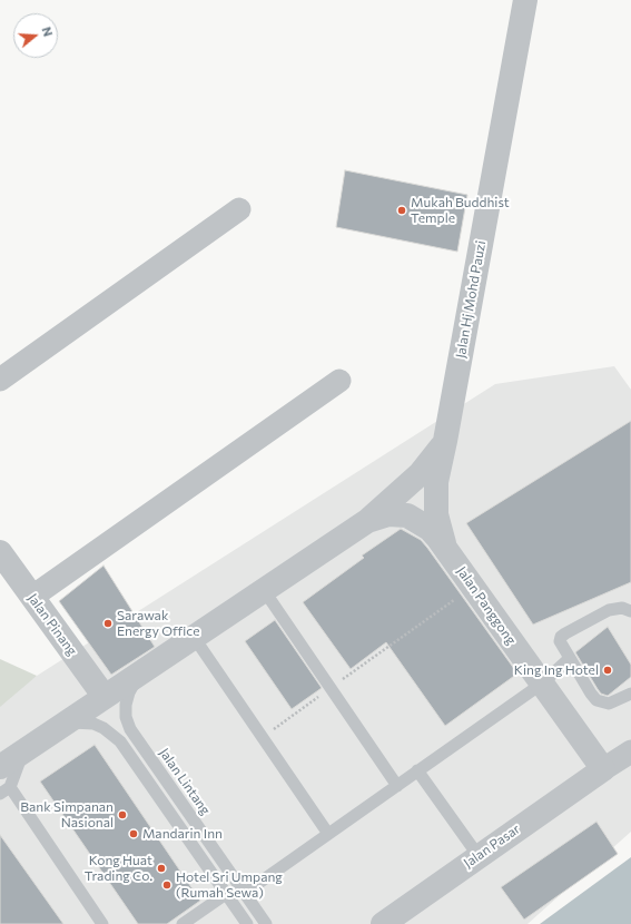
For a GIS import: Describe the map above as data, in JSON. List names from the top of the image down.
{
  "streets": {
    "street": [
      "Jalan Hj Mohd Pauzi",
      "Jalan Panggong",
      "Jalan Pinang",
      "Jalan Pasar"
    ],
    "lane": ["Jalan Lintang"]
  },
  "crossings": [
    ["Jalan Hj Mohd Pauzi", "Jalan Panggong"],
    ["Jalan Panggong", "Jalan Pasar"]
  ],
  "places": [
    "Mukah Buddhist Temple",
    "Sarawak Energy Office",
    "King Ing Hotel",
    "Bank Simpanan Nasional",
    "Mandarin Inn",
    "Kong Huat Trading Co.",
    "Hotel Sri Umpang (Rumah Sewa)"
  ],
  "north": "right"
}
